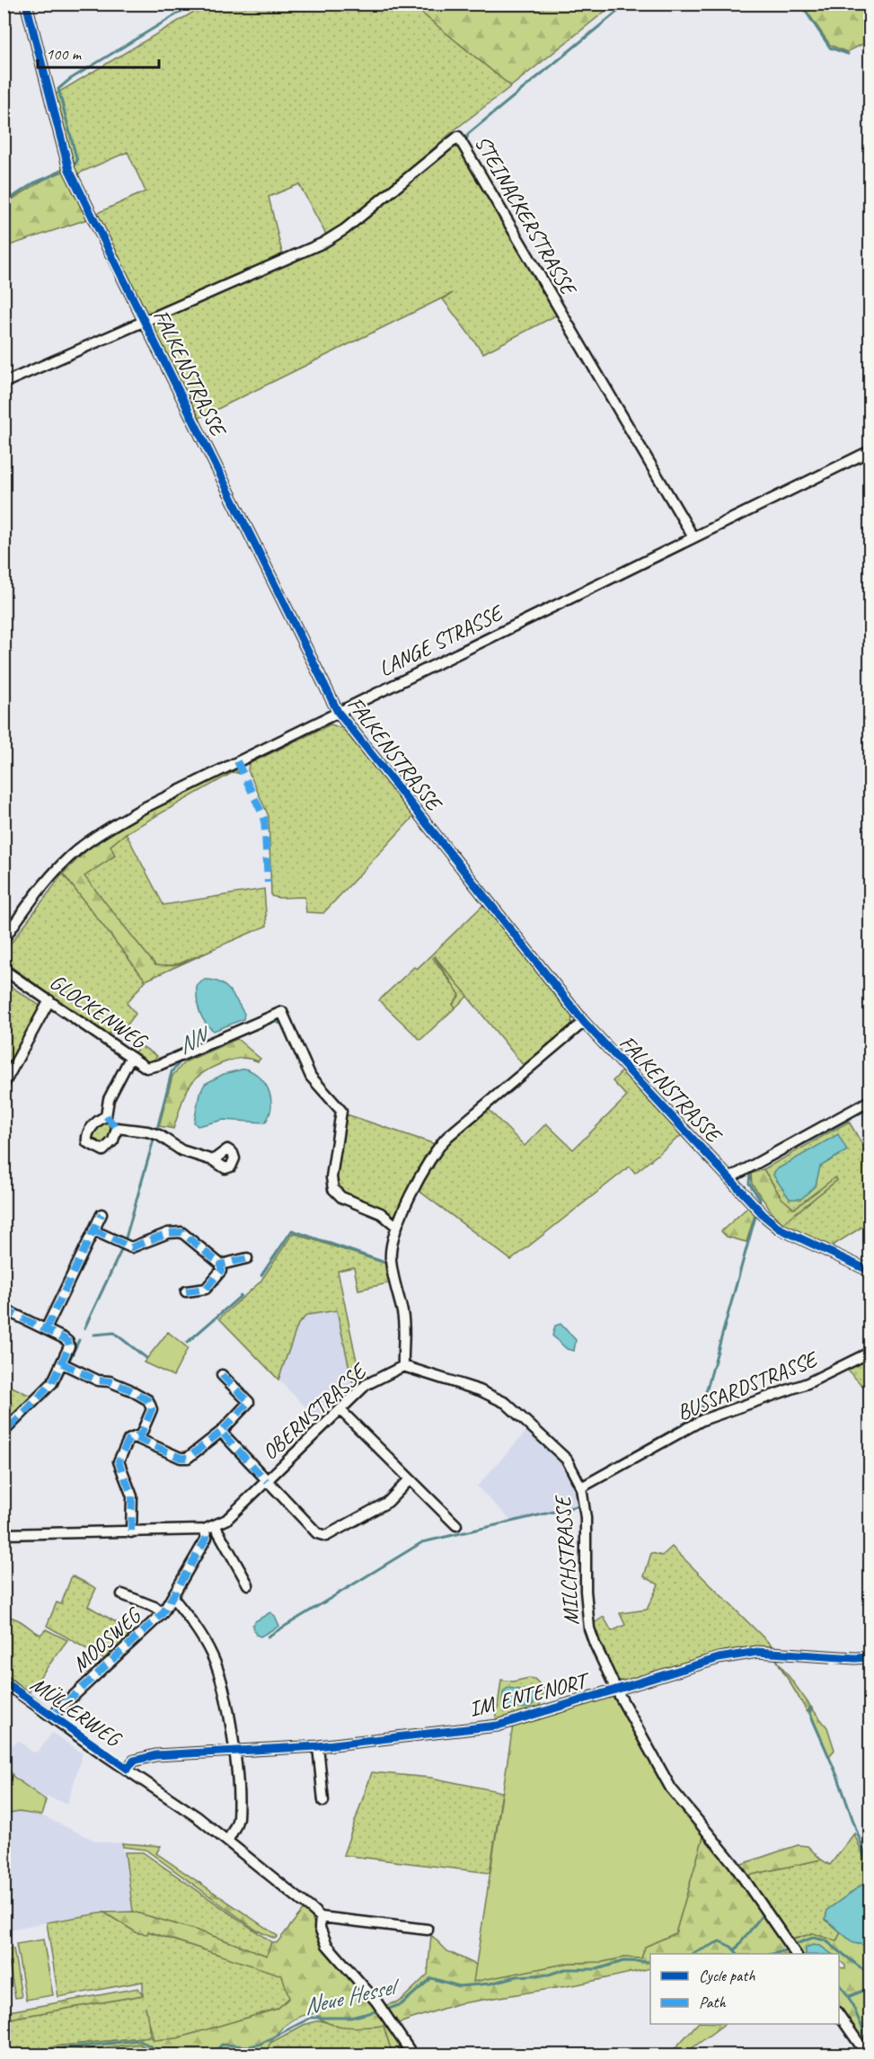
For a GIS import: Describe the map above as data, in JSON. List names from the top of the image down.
{
  "streets": {
    "street": [
      "STEINACKERSTRASSE",
      "FALKENSTRASSE",
      "LANGE STRASSE",
      "GLOCKENWEG",
      "BUSSARDSTRASSE",
      "OBERNSTRASSE",
      "MILCHSTRASSE",
      "MOOSWEG",
      "IM ENTENORT",
      "MÜLLERWEG"
    ]
  },
  "crossings": [
    ["STEINACKERSTRASSE", "FALKENSTRASSE"],
    ["STEINACKERSTRASSE", "LANGE STRASSE"],
    ["FALKENSTRASSE", "LANGE STRASSE"],
    ["BUSSARDSTRASSE", "MILCHSTRASSE"],
    ["OBERNSTRASSE", "MILCHSTRASSE"],
    ["OBERNSTRASSE", "MOOSWEG"],
    ["MILCHSTRASSE", "IM ENTENORT"],
    ["MOOSWEG", "MÜLLERWEG"],
    ["IM ENTENORT", "MÜLLERWEG"]
  ],
  "water": ["NN", "Neue Hessel"],
  "legend": ["Cycle path", "Path"],
  "scale_bar": "100 m"
}
